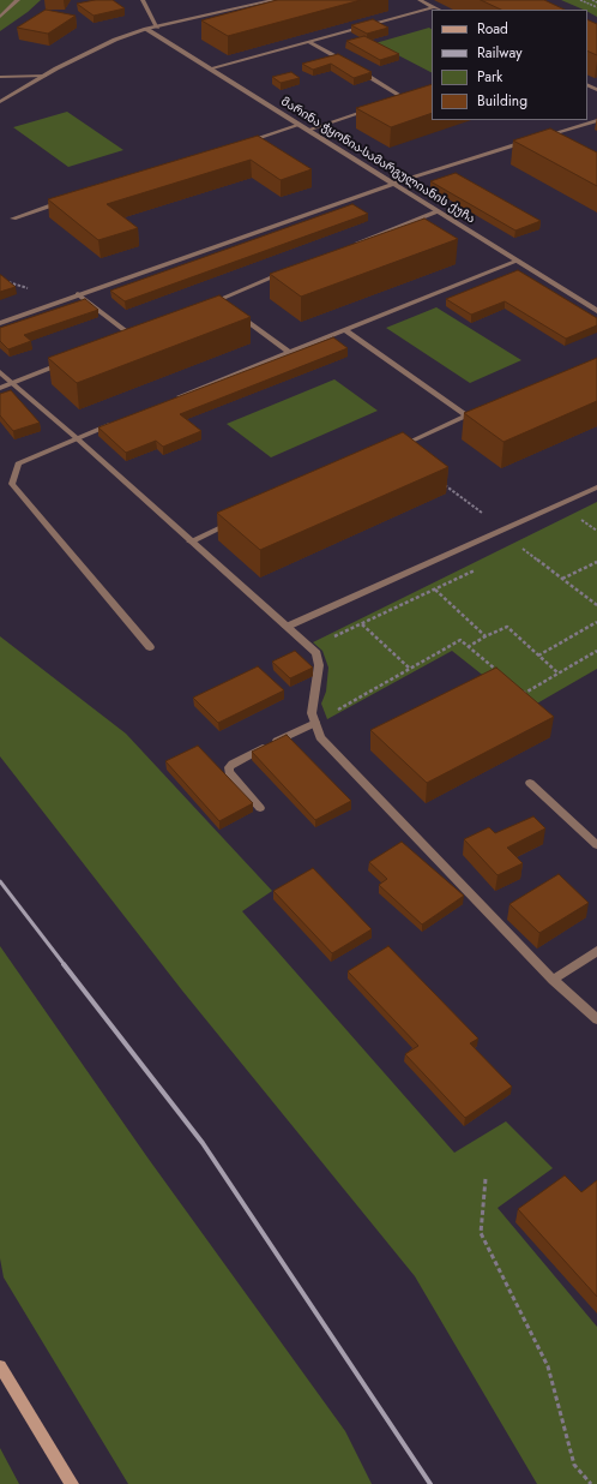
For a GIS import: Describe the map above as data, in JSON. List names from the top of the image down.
{
  "streets": {
    "street": ["მარინა ჭყონია-სამარგულიანის ქუჩა"]
  },
  "legend": [
    "Road",
    "Railway",
    "Park",
    "Building"
  ]
}
